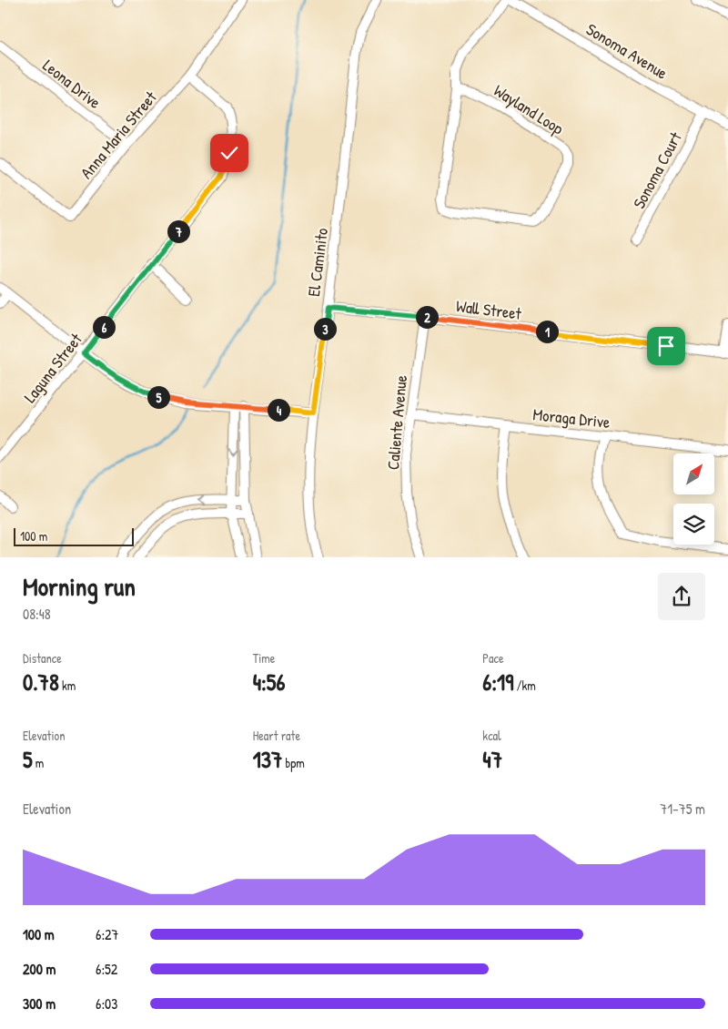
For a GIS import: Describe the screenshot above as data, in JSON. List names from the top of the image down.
{
  "streets": {
    "street": [
      "Sonoma Avenue",
      "Leona Drive",
      "Wayland Loop",
      "Anna Maria Street",
      "Sonoma Court",
      "El Caminito",
      "Wall Street",
      "Laguna Street",
      "Moraga Drive",
      "Caliente Avenue"
    ]
  },
  "crossings": [
    ["Sonoma Avenue", "Sonoma Court"],
    ["Leona Drive", "Anna Maria Street"],
    ["Anna Maria Street", "Laguna Street"],
    ["El Caminito", "Wall Street"],
    ["Wall Street", "Caliente Avenue"],
    ["Moraga Drive", "Caliente Avenue"]
  ],
  "scale_bar": "100 m",
  "north": "top right",
  "page": {
    "pins": [
      "7",
      "2",
      "6",
      "3",
      "1",
      "5",
      "4"
    ],
    "scale": "100 m",
    "heading": ["Morning run", "08:48"],
    "stats": [
      ["Distance", "0.78 km"],
      ["Time", "4:56"],
      ["Pace", "6:19 /km"],
      ["Elevation", "5 m"],
      ["Heart rate", "137 bpm"],
      ["kcal", "47"]
    ],
    "chart": ["Elevation", "71–75 m"],
    "list": [
      {
        "name": "100 m",
        "note": "6:27"
      },
      {
        "name": "200 m",
        "note": "6:52"
      },
      {
        "name": "300 m",
        "note": "6:03"
      }
    ]
  }
}
